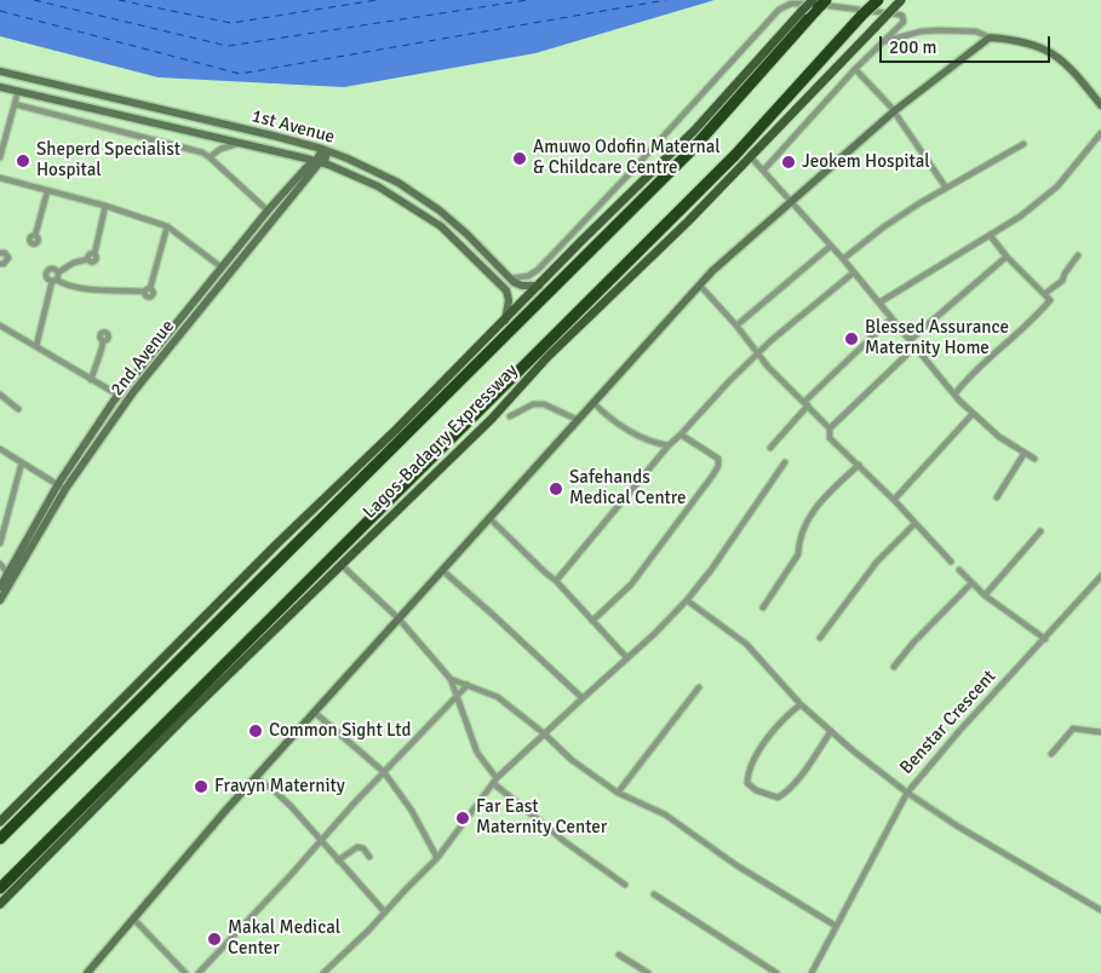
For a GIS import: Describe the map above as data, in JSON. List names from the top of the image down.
{
  "streets": {
    "highway": ["Lagos-Badagry Expressway"],
    "main road": ["1st Avenue", "2nd Avenue"],
    "street": ["Benstar Crescent"]
  },
  "crossings": [
    ["1st Avenue", "2nd Avenue"],
    ["1st Avenue", "Lagos-Badagry Expressway"]
  ],
  "places": [
    "Amuwo Odofin Maternal & Childcare Centre",
    "Sheperd Specialist Hospital",
    "Jeokem Hospital",
    "Blessed Assurance Maternity Home",
    "Safehands Medical Centre",
    "Common Sight Ltd",
    "Fravyn Maternity",
    "Far East Maternity Center",
    "Makal Medical Center"
  ],
  "scale_bar": "200 m"
}
